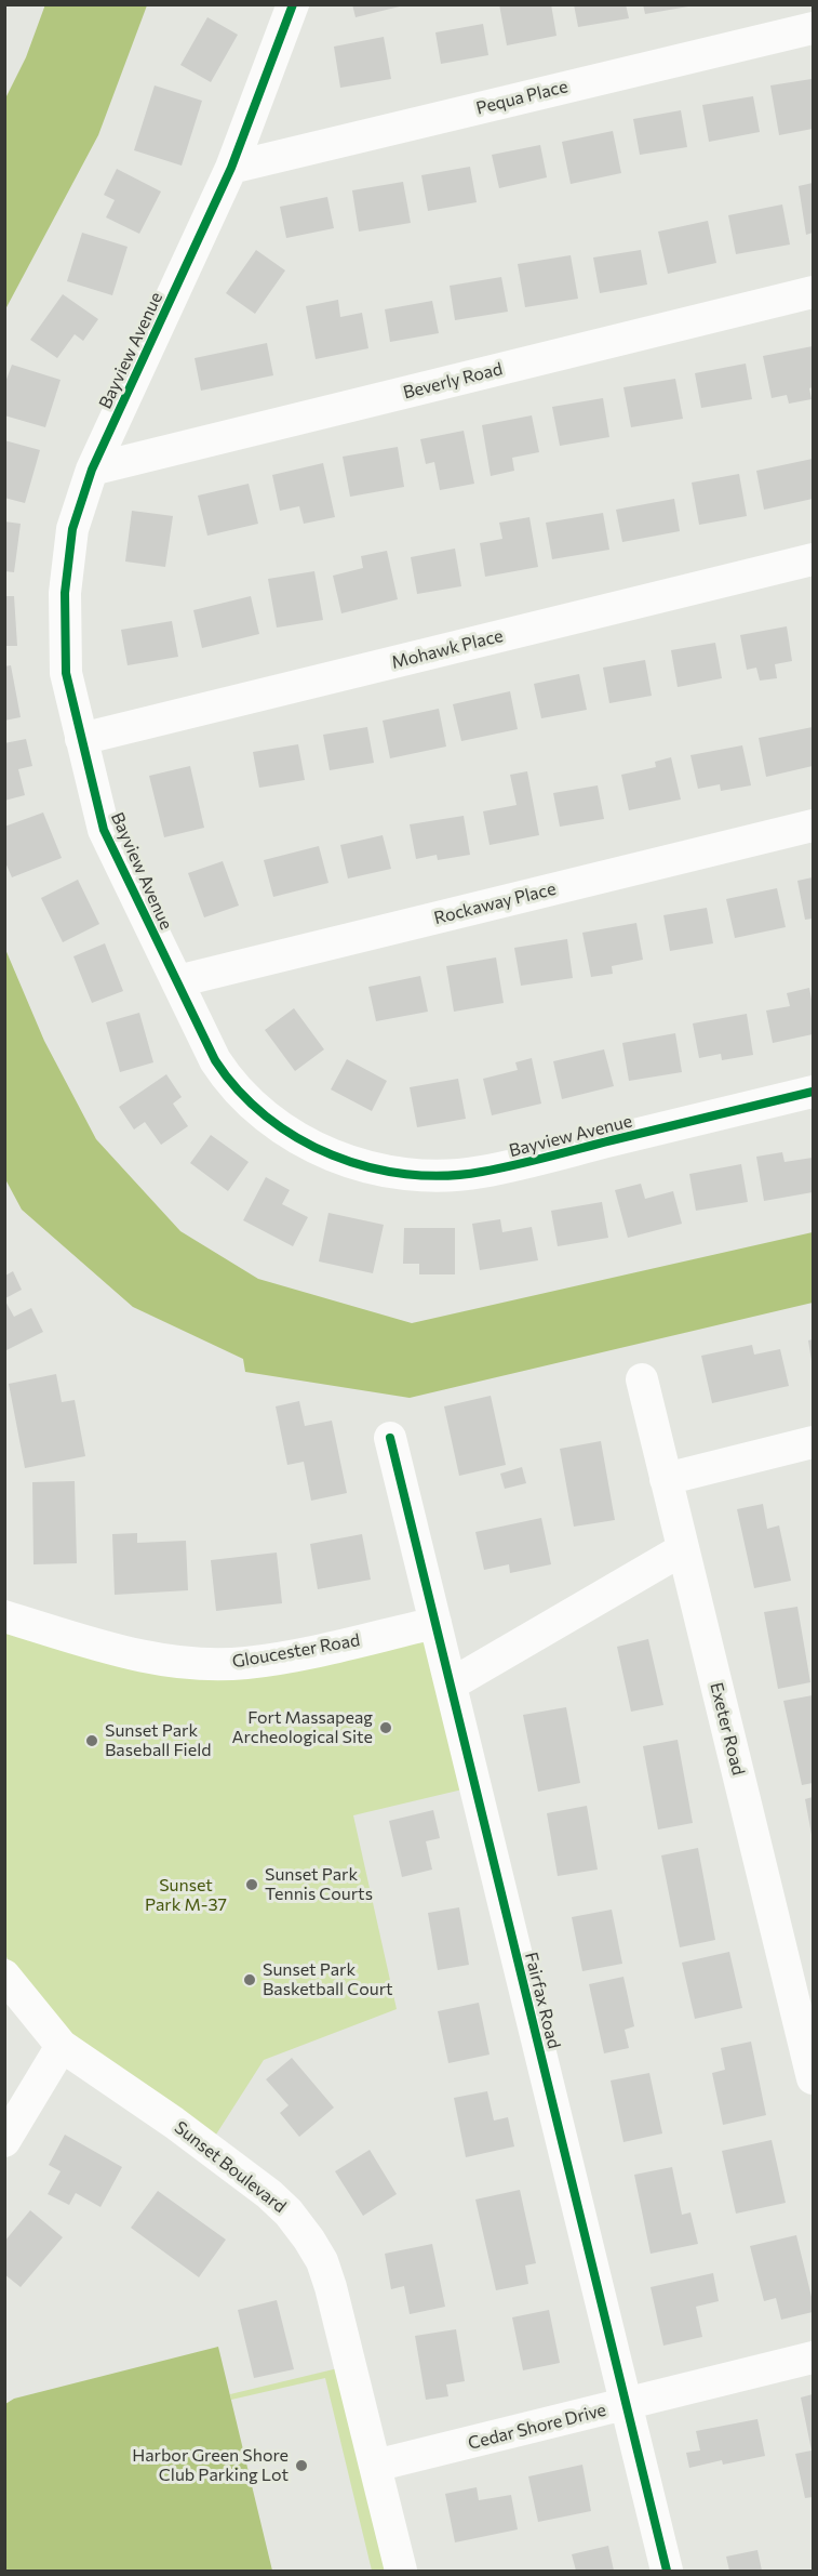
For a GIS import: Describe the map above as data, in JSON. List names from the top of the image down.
{
  "streets": {
    "street": [
      "Pequa Place",
      "Bayview Avenue",
      "Beverly Road",
      "Mohawk Place",
      "Rockaway Place",
      "Gloucester Road",
      "Exeter Road",
      "Fairfax Road",
      "Sunset Boulevard",
      "Cedar Shore Drive"
    ]
  },
  "crossings": [
    ["Pequa Place", "Bayview Avenue"],
    ["Bayview Avenue", "Beverly Road"],
    ["Bayview Avenue", "Mohawk Place"],
    ["Bayview Avenue", "Rockaway Place"],
    ["Gloucester Road", "Fairfax Road"],
    ["Fairfax Road", "Cedar Shore Drive"],
    ["Sunset Boulevard", "Cedar Shore Drive"]
  ],
  "parks": ["Sunset Park M-37"],
  "places": [
    "Fort Massapeag Archeological Site",
    "Sunset Park Baseball Field",
    "Sunset Park Tennis Courts",
    "Sunset Park Basketball Court",
    "Harbor Green Shore Club Parking Lot"
  ]
}
